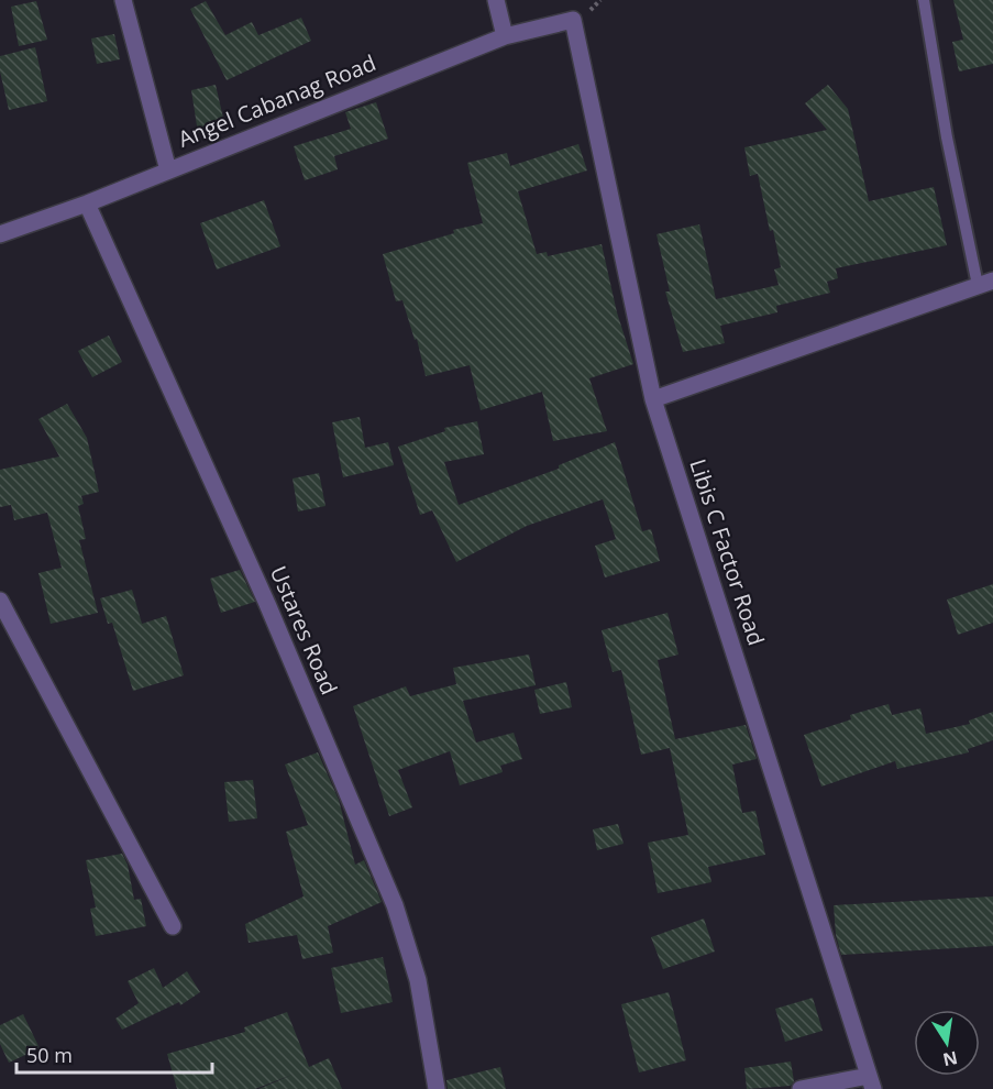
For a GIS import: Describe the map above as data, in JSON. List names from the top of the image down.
{
  "streets": {
    "street": ["Angel Cabanag Road", "Libis C Factor Road", "Ustares Road"]
  },
  "crossings": [
    ["Angel Cabanag Road", "Libis C Factor Road"],
    ["Angel Cabanag Road", "Ustares Road"]
  ],
  "scale_bar": "50 m",
  "north": "bottom"
}
